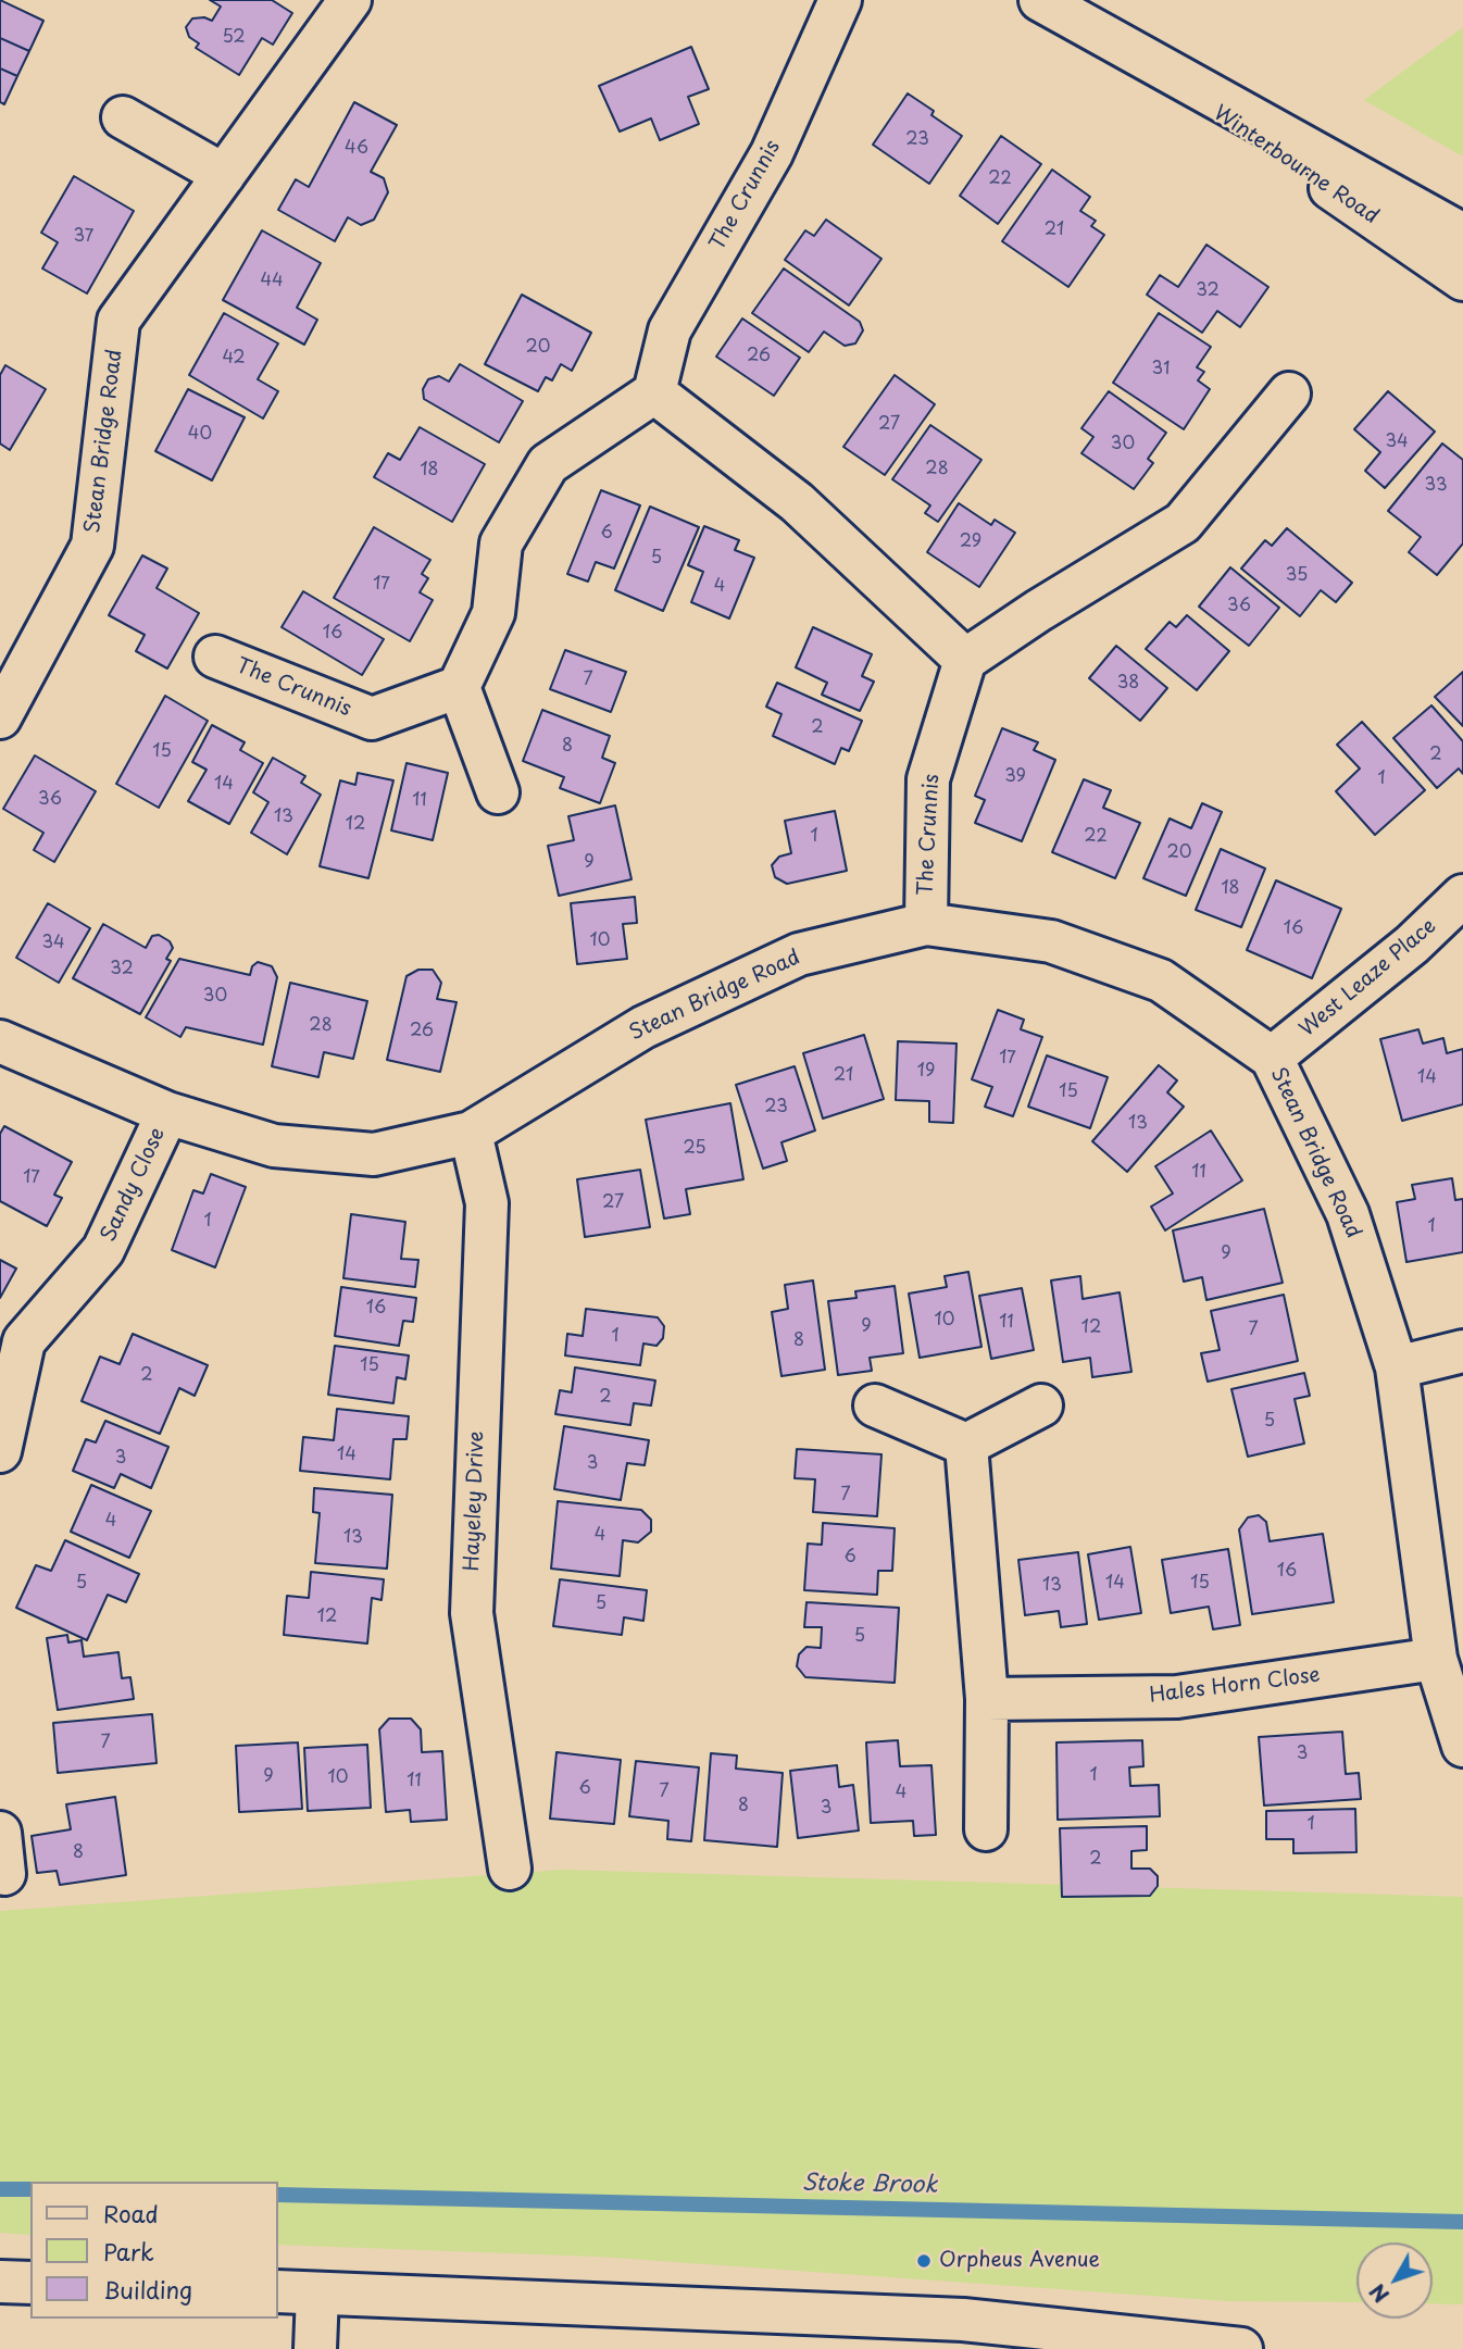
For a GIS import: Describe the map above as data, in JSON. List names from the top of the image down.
{
  "streets": {
    "street": [
      "Winterbourne Road",
      "The Crunnis",
      "Stean Bridge Road",
      "West Leaze Place",
      "Sandy Close",
      "Hayeley Drive",
      "Hales Horn Close"
    ]
  },
  "crossings": [
    ["The Crunnis", "Stean Bridge Road"],
    ["Stean Bridge Road", "West Leaze Place"],
    ["Stean Bridge Road", "Sandy Close"],
    ["Stean Bridge Road", "Hayeley Drive"],
    ["Stean Bridge Road", "Hales Horn Close"]
  ],
  "water": ["Stoke Brook"],
  "places": ["Orpheus Avenue"],
  "house_numbers": [
    "52",
    "23",
    "46",
    "22",
    "21",
    "37",
    "44",
    "32",
    "20",
    "26",
    "42",
    "31",
    "27",
    "40",
    "34",
    "30",
    "28",
    "18",
    "33",
    "6",
    "29",
    "5",
    "35",
    "17",
    "4",
    "36",
    "16",
    "7",
    "38",
    "2",
    "8",
    "15",
    "2",
    "39",
    "1",
    "14",
    "36",
    "11",
    "13",
    "12",
    "1",
    "22",
    "20",
    "9",
    "18",
    "16",
    "10",
    "34",
    "32",
    "30",
    "28",
    "26",
    "17",
    "19",
    "21",
    "14",
    "15",
    "23",
    "13",
    "25",
    "11",
    "17",
    "27",
    "1",
    "1",
    "9",
    "16",
    "10",
    "11",
    "9",
    "12",
    "7",
    "1",
    "8",
    "15",
    "2",
    "2",
    "5",
    "14",
    "3",
    "3",
    "7",
    "4",
    "4",
    "13",
    "6",
    "16",
    "5",
    "14",
    "15",
    "13",
    "5",
    "12",
    "5",
    "7",
    "3",
    "1",
    "9",
    "10",
    "11",
    "6",
    "7",
    "4",
    "8",
    "3",
    "1",
    "8",
    "2"
  ],
  "legend": ["Road", "Park", "Building"],
  "north": "bottom left"
}
